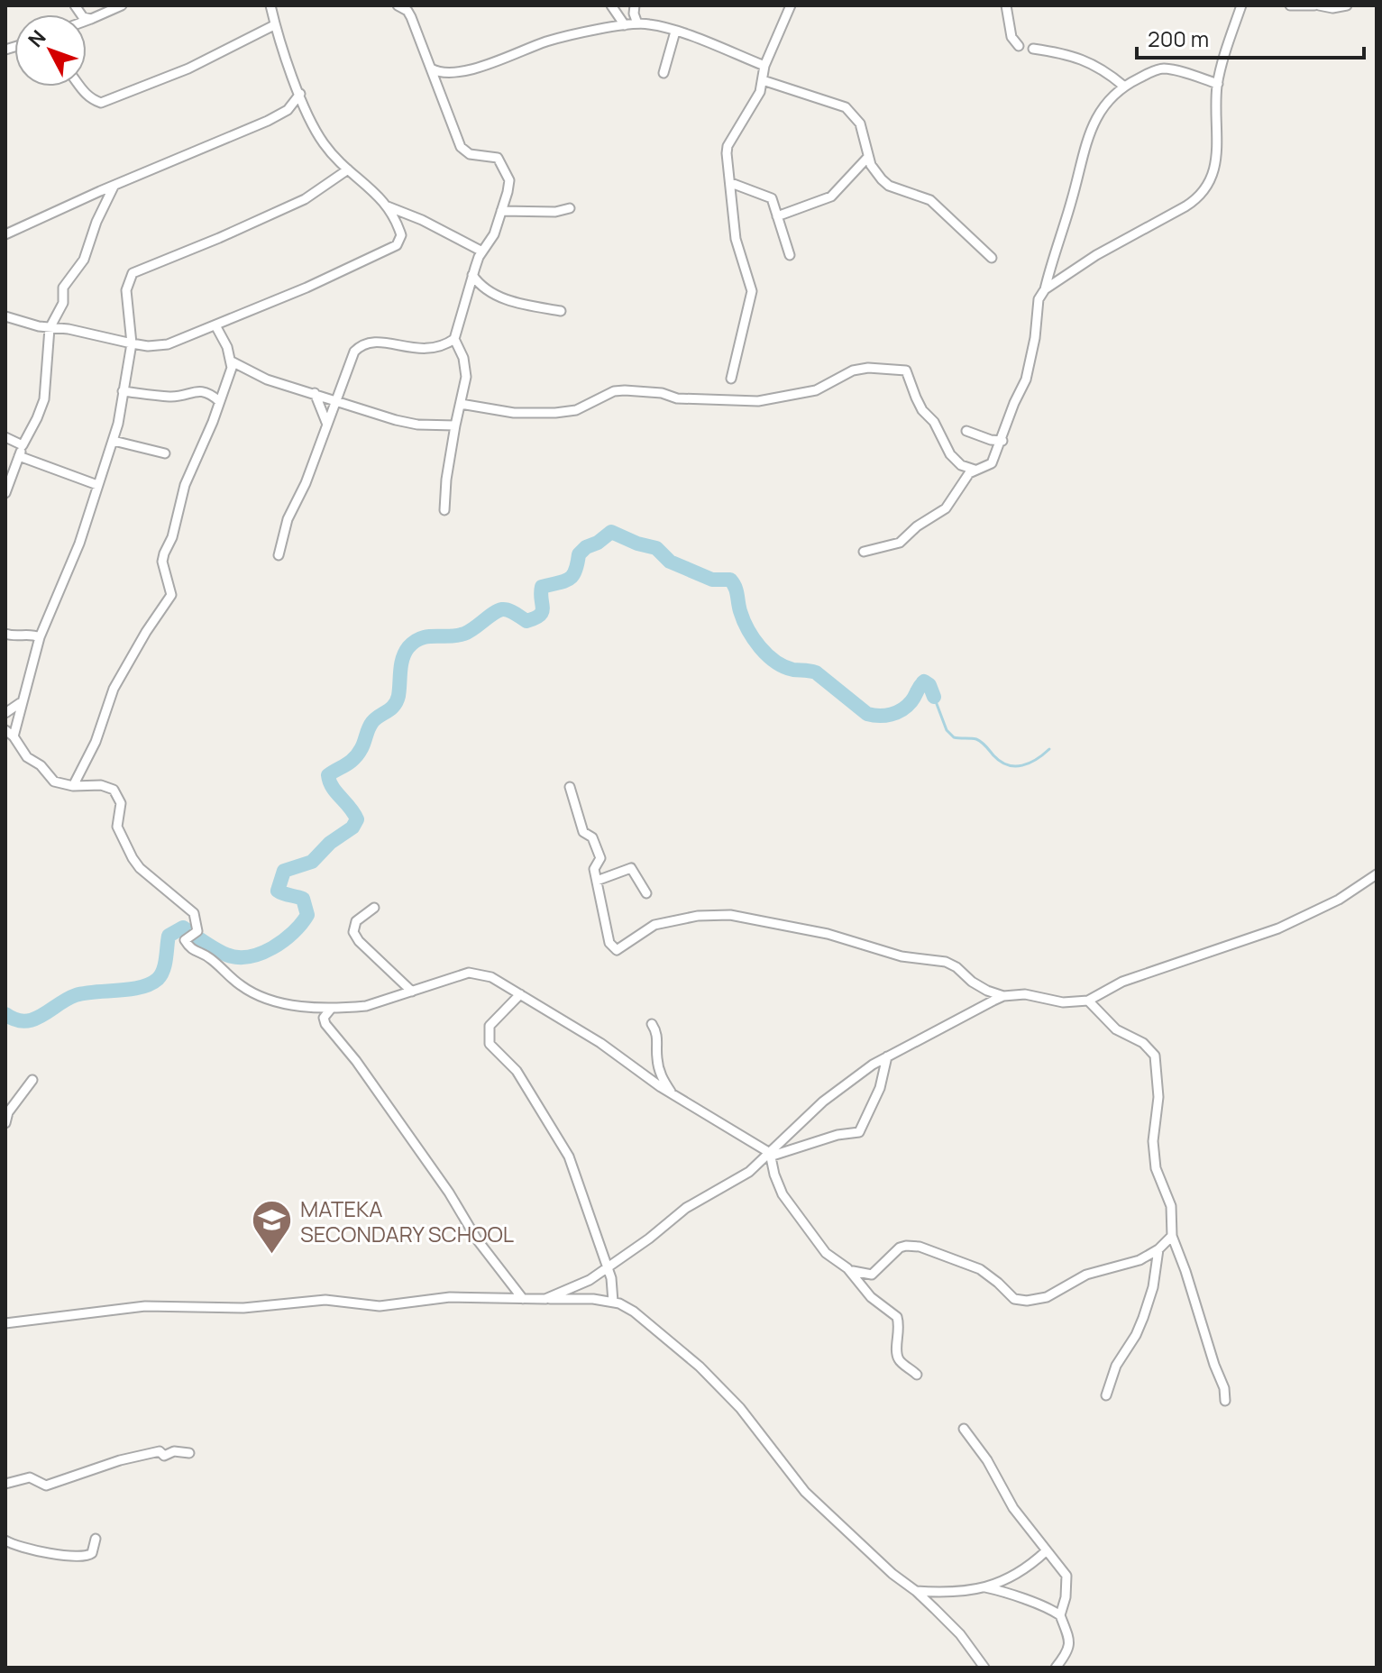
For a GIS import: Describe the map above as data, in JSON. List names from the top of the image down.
{
  "places": {
    "school or university": ["MATEKA SECONDARY SCHOOL"]
  },
  "scale_bar": "200 m",
  "north": "top left"
}
